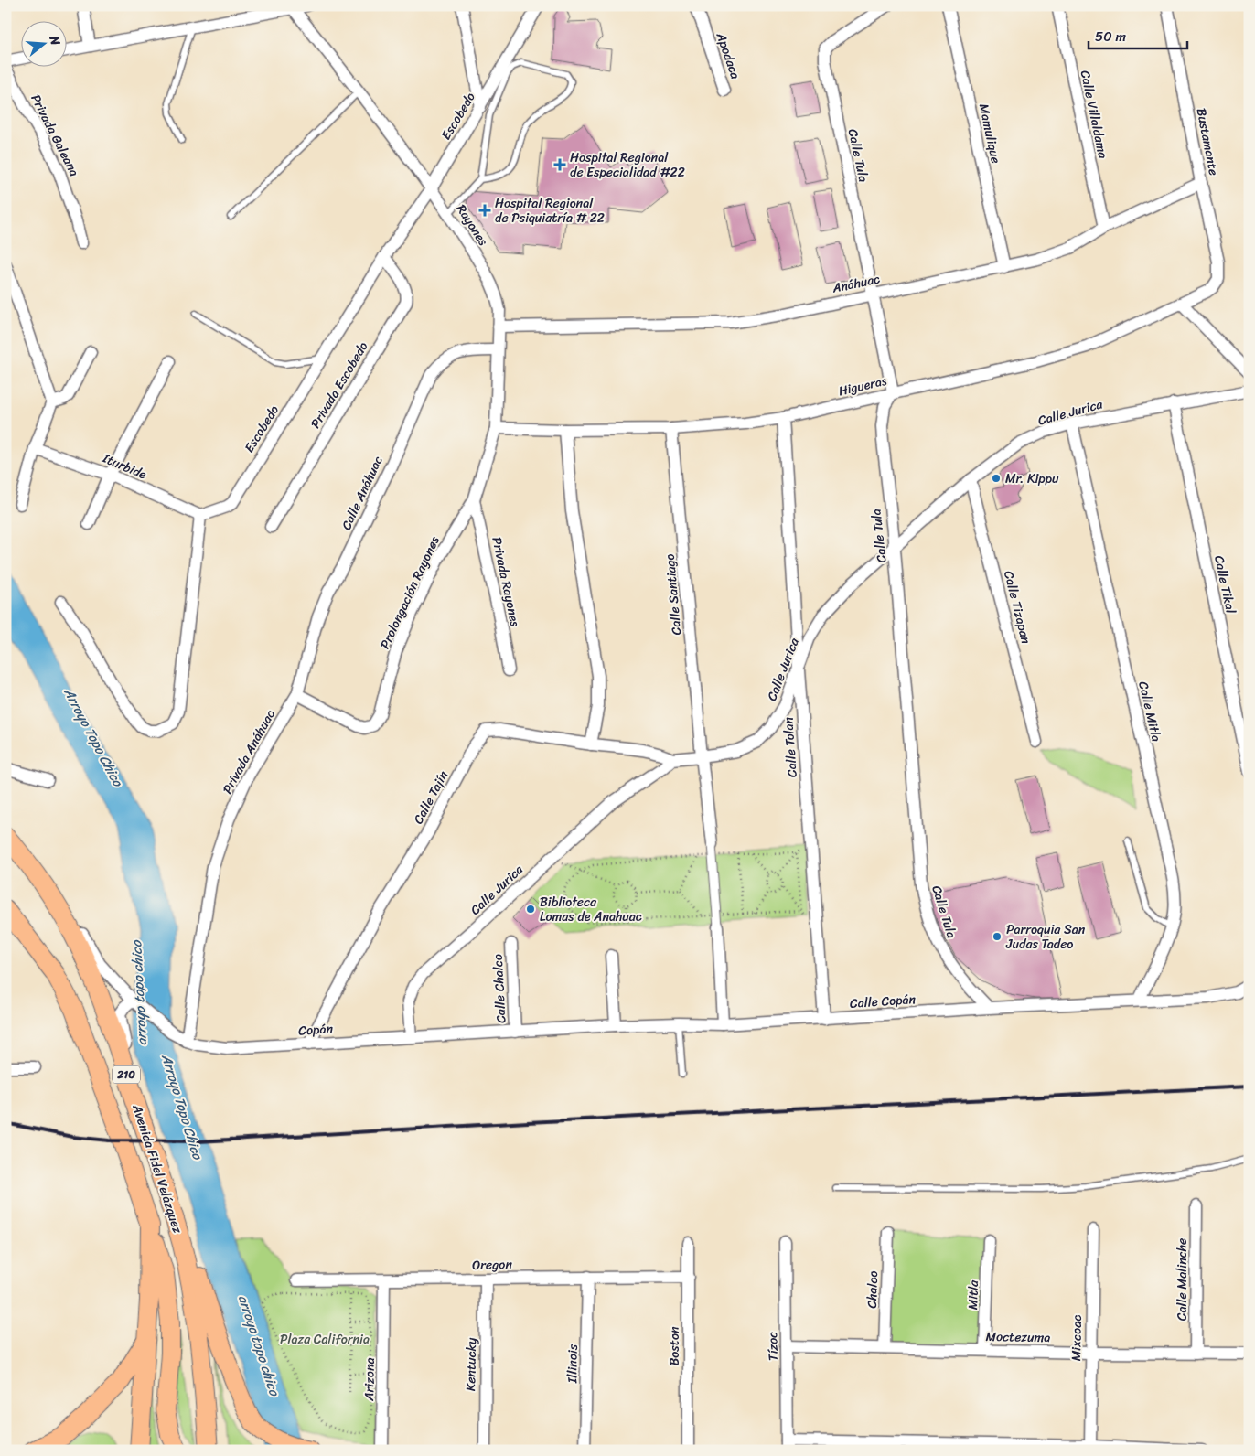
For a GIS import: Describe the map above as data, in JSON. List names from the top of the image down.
{
  "streets": {
    "highway": ["210", "Avenida Fidel Velázquez"],
    "street": [
      "Apodaca",
      "Calle Villaldama",
      "Escobedo",
      "Mamulique",
      "Privada Galeana",
      "Bustamante",
      "Calle Tula",
      "Rayones",
      "Anáhuac",
      "Privada Escobedo",
      "Higueras",
      "Calle Jurica",
      "Iturbide",
      "Calle Anáhuac",
      "Privada Rayones",
      "Calle Tikal",
      "Prolongación Rayones",
      "Calle Santiago",
      "Calle Tizapan",
      "Calle Mitla",
      "Calle Tolan",
      "Privada Anáhuac",
      "Calle Tajín",
      "Calle Chalco",
      "Calle Copán",
      "Copán",
      "Oregon",
      "Calle Malinche",
      "Chalco",
      "Mitla",
      "Moctezuma",
      "Mixcoac",
      "Boston",
      "Tízoc",
      "Illinois",
      "Kentucky",
      "Arizona"
    ]
  },
  "crossings": [
    ["Calle Villaldama", "Anáhuac"],
    ["Escobedo", "Rayones"],
    ["Escobedo", "Privada Escobedo"],
    ["Escobedo", "Iturbide"],
    ["Mamulique", "Anáhuac"],
    ["Bustamante", "Anáhuac"],
    ["Bustamante", "Higueras"],
    ["Calle Tula", "Anáhuac"],
    ["Calle Tula", "Higueras"],
    ["Calle Tula", "Calle Jurica"],
    ["Calle Tula", "Calle Copán"],
    ["Rayones", "Anáhuac"],
    ["Rayones", "Higueras"],
    ["Rayones", "Calle Anáhuac"],
    ["Rayones", "Privada Rayones"],
    ["Rayones", "Prolongación Rayones"],
    ["Higueras", "Calle Santiago"],
    ["Higueras", "Calle Tolan"],
    ["Calle Jurica", "Calle Tikal"],
    ["Calle Jurica", "Calle Santiago"],
    ["Calle Jurica", "Calle Tizapan"],
    ["Calle Jurica", "Calle Mitla"],
    ["Calle Jurica", "Calle Tolan"],
    ["Calle Jurica", "Calle Tajín"],
    ["Calle Jurica", "Copán"],
    ["Calle Anáhuac", "Prolongación Rayones"],
    ["Calle Anáhuac", "Privada Anáhuac"],
    ["Privada Rayones", "Prolongación Rayones"],
    ["Prolongación Rayones", "Privada Anáhuac"],
    ["Calle Mitla", "Calle Copán"],
    ["Calle Tolan", "Calle Copán"],
    ["Privada Anáhuac", "Copán"],
    ["Calle Tajín", "Copán"],
    ["Calle Chalco", "Calle Copán"],
    ["Calle Chalco", "Copán"],
    ["Calle Copán", "Copán"],
    ["Copán", "Avenida Fidel Velázquez"],
    ["Oregon", "Boston"],
    ["Oregon", "Illinois"],
    ["Oregon", "Kentucky"],
    ["Oregon", "Arizona"],
    ["Calle Malinche", "Moctezuma"],
    ["Chalco", "Moctezuma"],
    ["Mitla", "Moctezuma"],
    ["Moctezuma", "Mixcoac"],
    ["Moctezuma", "Tízoc"]
  ],
  "water": ["Arroyo Topo Chico", "arroyo topo chico"],
  "parks": ["Plaza California"],
  "places": {
    "health": ["Hospital Regional de Especialidad #22", "Hospital Regional de Psiquiatría # 22"],
    "other": ["Mr. Kippu", "Biblioteca Lomas de Anahuac", "Parroquia San Judas Tadeo"]
  },
  "scale_bar": "50 m",
  "north": "right"
}
